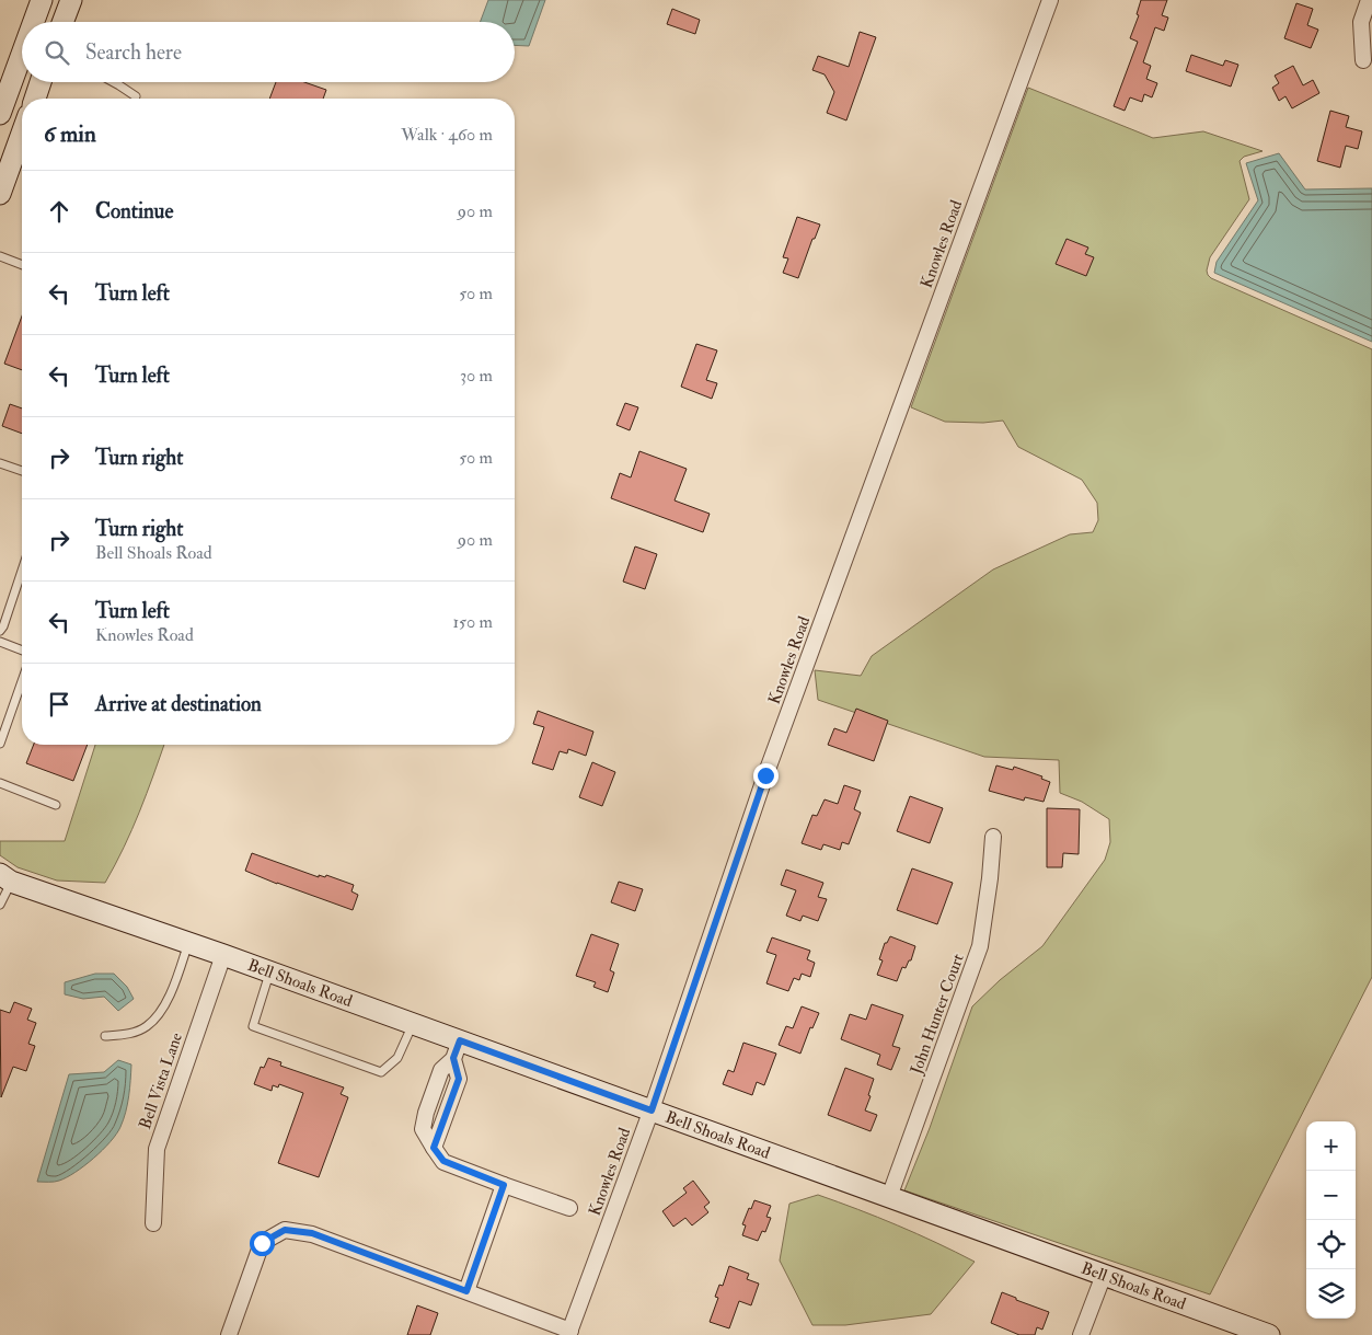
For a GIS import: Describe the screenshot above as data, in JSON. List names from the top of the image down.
{
  "streets": {
    "main road": ["Bell Shoals Road"],
    "street": ["Knowles Road", "John Hunter Court", "Bell Vista Lane"]
  },
  "crossings": [
    ["Knowles Road", "Bell Shoals Road"],
    ["Bell Shoals Road", "John Hunter Court"],
    ["Bell Shoals Road", "Bell Vista Lane"]
  ],
  "page": {
    "search": "Search here",
    "heading": ["6 min", "Walk · 460 m"],
    "list": [
      ["Continue", "90 m"],
      ["Turn left", "50 m"],
      ["Turn left", "30 m"],
      ["Turn right", "50 m"],
      ["Turn right", "Bell Shoals Road", "90 m"],
      ["Turn left", "Knowles Road", "150 m"],
      "Arrive at destination"
    ],
    "map_buttons": ["+", "−"]
  }
}
